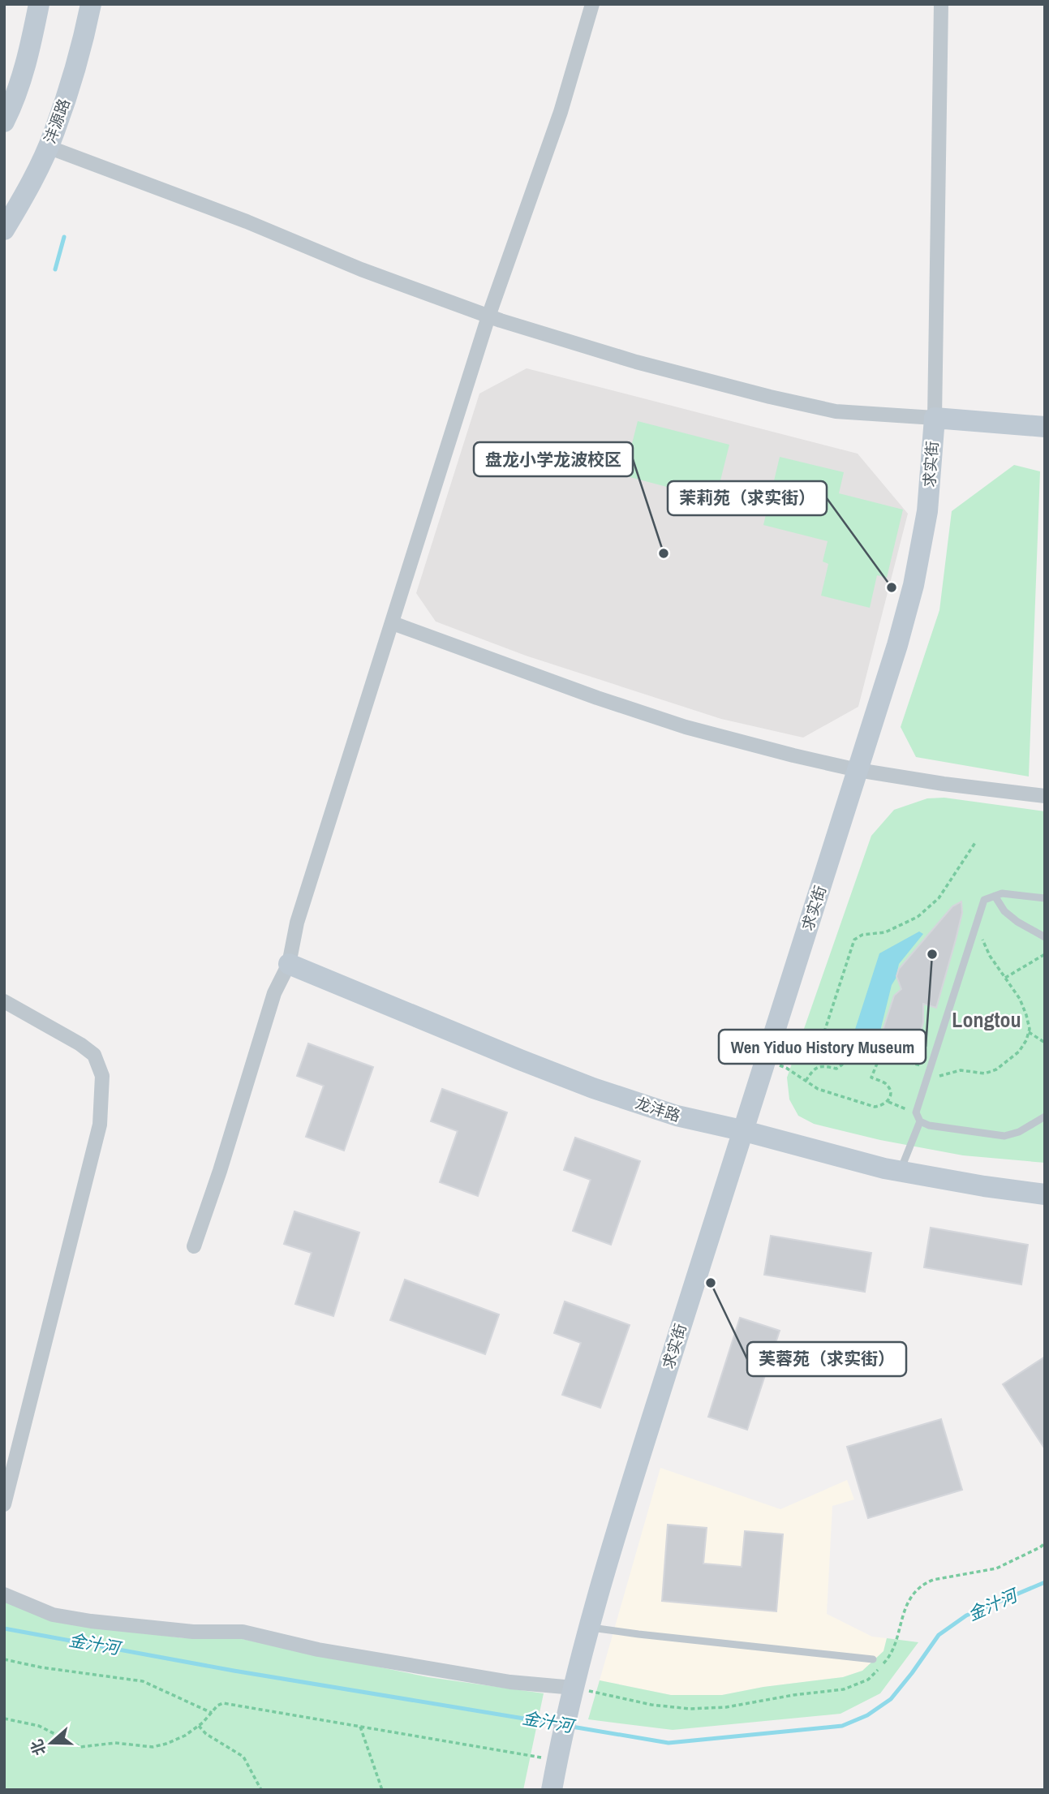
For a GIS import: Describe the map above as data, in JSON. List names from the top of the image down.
{
  "streets": {
    "street": ["沣源路", "求实街", "龙沣路"]
  },
  "crossings": [
    ["求实街", "龙沣路"]
  ],
  "districts": ["Longtou"],
  "water": ["金汁河"],
  "places": [
    "盘龙小学龙波校区",
    "茉莉苑（求实街）",
    "Wen Yiduo History Museum",
    "芙蓉苑（求实街）"
  ],
  "north": "left"
}
